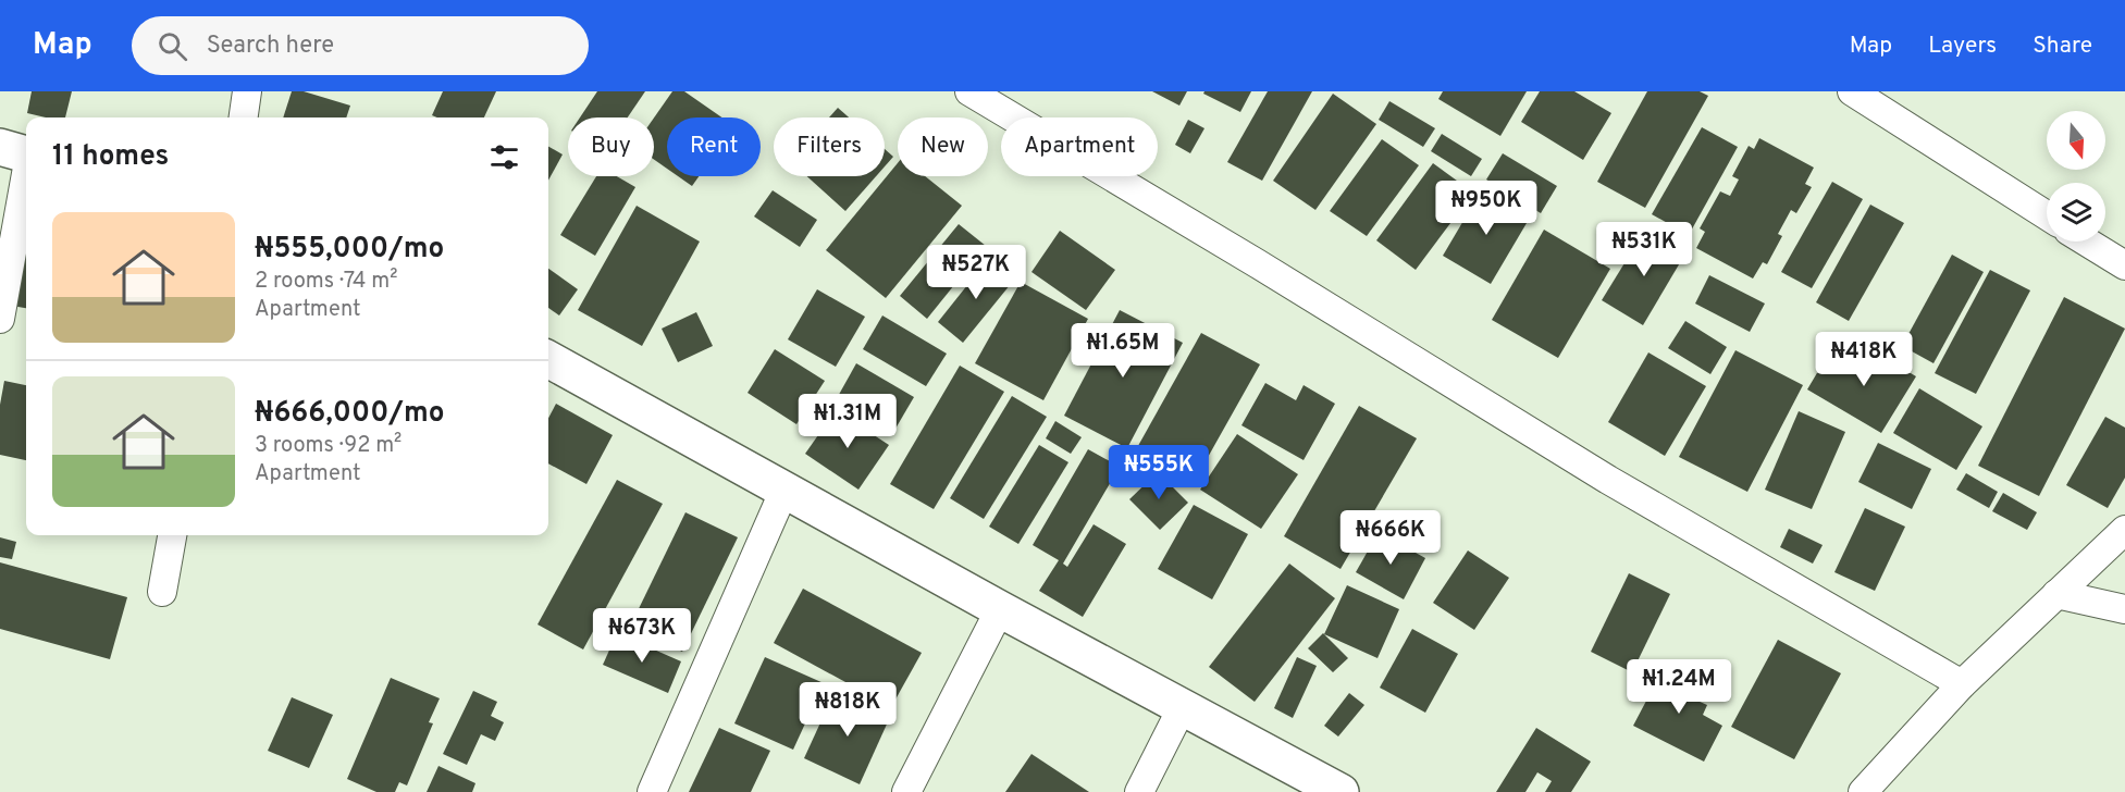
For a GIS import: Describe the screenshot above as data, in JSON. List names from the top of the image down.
{
  "north": "bottom",
  "page": {
    "header": "Map",
    "search": "Search here",
    "nav": ["Map", "Layers", "Share"],
    "chip": [
      "Buy",
      "Rent",
      "Filters",
      "New",
      "Apartment"
    ],
    "heading": "11 homes",
    "price": [
      "₦950K",
      "₦531K",
      "₦527K",
      "₦1.65M",
      "₦418K",
      "₦1.31M",
      "₦555K",
      "₦666K",
      "₦673K",
      "₦1.24M",
      "₦818K"
    ],
    "list": [
      {
        "name": "₦555,000/mo",
        "note": "2 rooms · 74 m² · Apartment"
      },
      {
        "name": "₦666,000/mo",
        "note": "3 rooms · 92 m² · Apartment"
      }
    ]
  }
}
